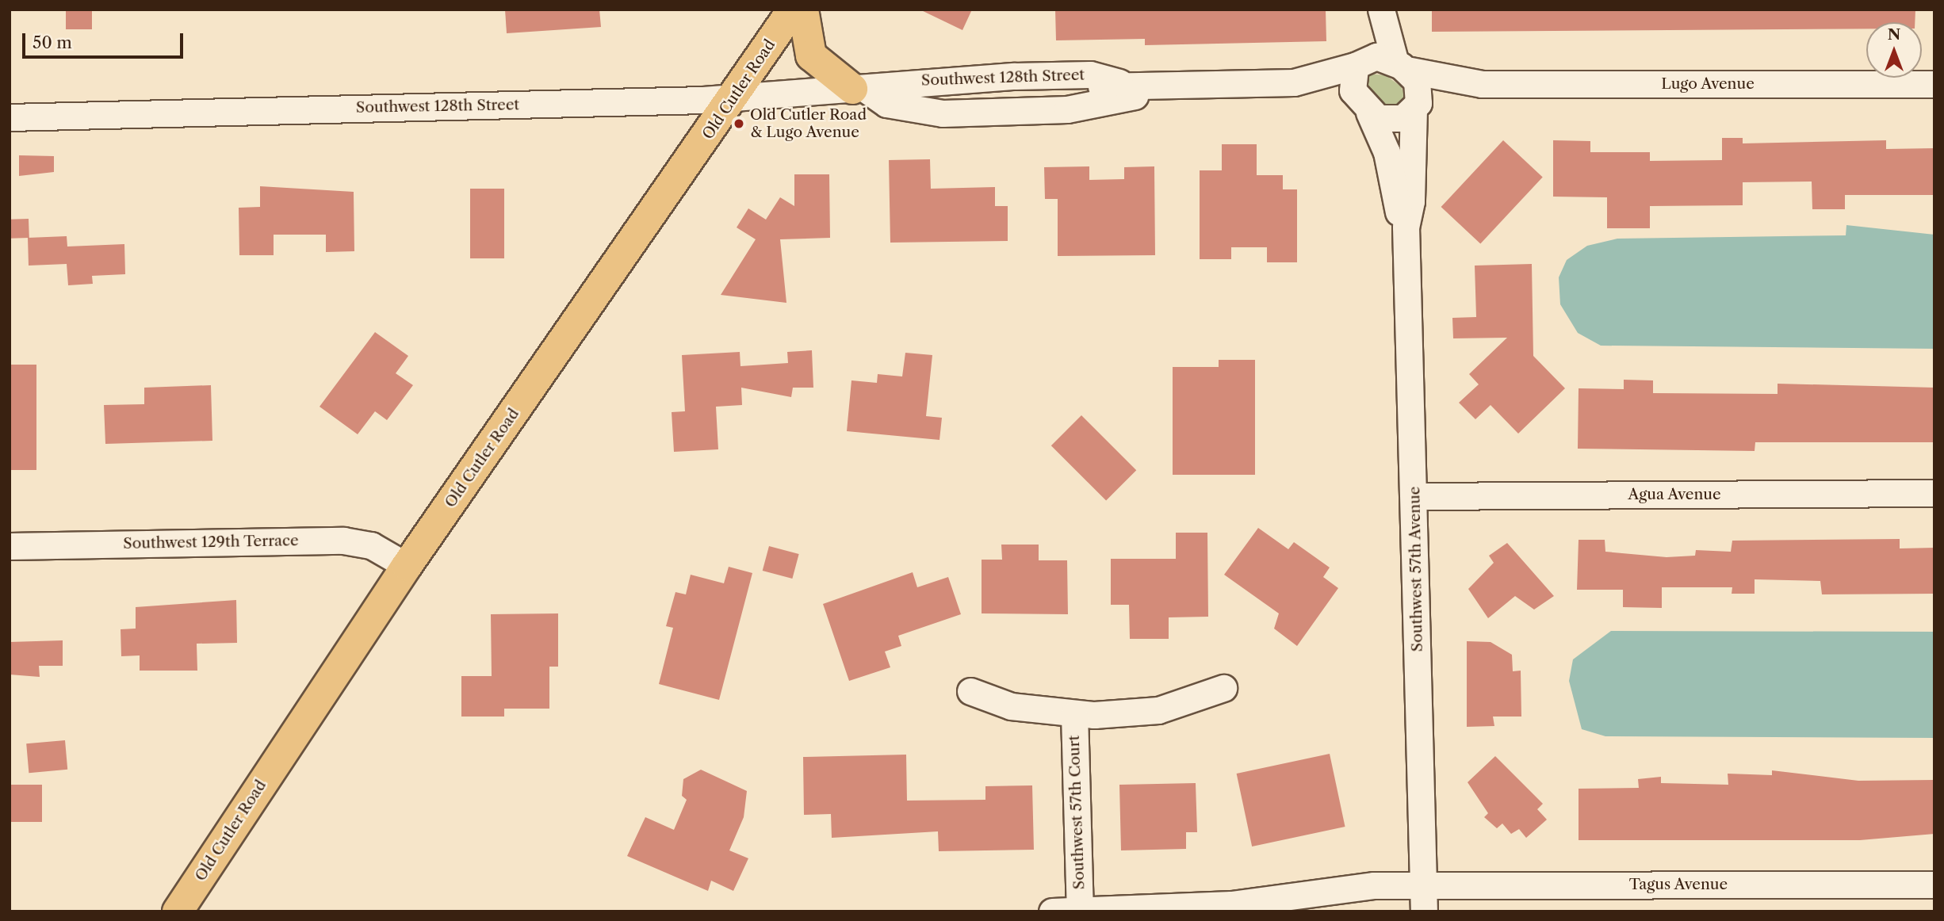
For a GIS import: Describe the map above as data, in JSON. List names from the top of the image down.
{
  "streets": {
    "main road": ["Old Cutler Road"],
    "street": [
      "Southwest 128th Street",
      "Lugo Avenue",
      "Agua Avenue",
      "Southwest 129th Terrace",
      "Southwest 57th Avenue",
      "Southwest 57th Court",
      "Tagus Avenue"
    ]
  },
  "crossings": [
    ["Southwest 128th Street", "Old Cutler Road"],
    ["Southwest 128th Street", "Southwest 57th Avenue"],
    ["Old Cutler Road", "Southwest 129th Terrace"],
    ["Agua Avenue", "Southwest 57th Avenue"],
    ["Southwest 57th Avenue", "Tagus Avenue"],
    ["Southwest 57th Court", "Tagus Avenue"]
  ],
  "places": ["Old Cutler Road & Lugo Avenue"],
  "scale_bar": "50 m",
  "north": "top"
}
